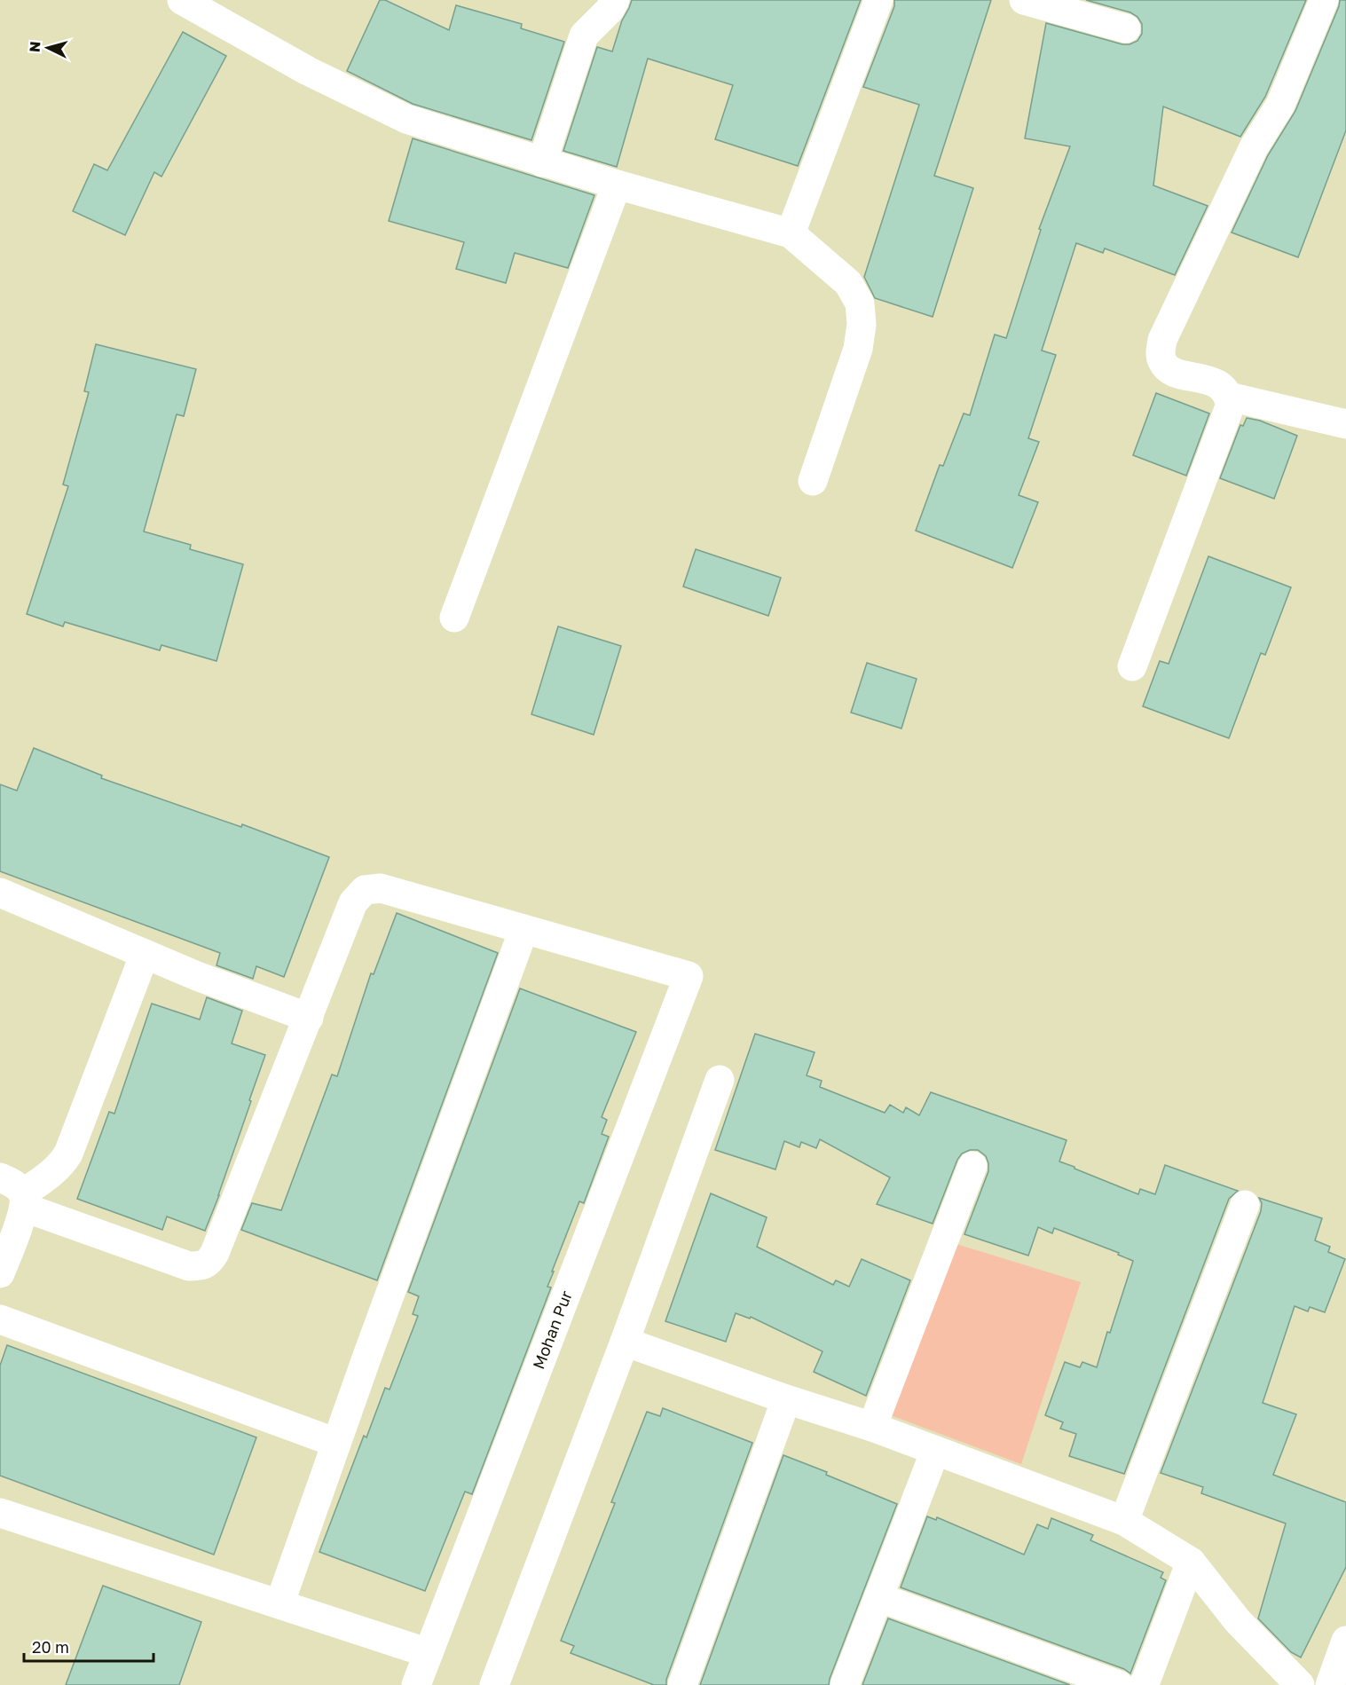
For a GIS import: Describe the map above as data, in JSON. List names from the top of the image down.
{
  "streets": {
    "street": ["Mohan Pur"]
  },
  "scale_bar": "20 m",
  "north": "left"
}
